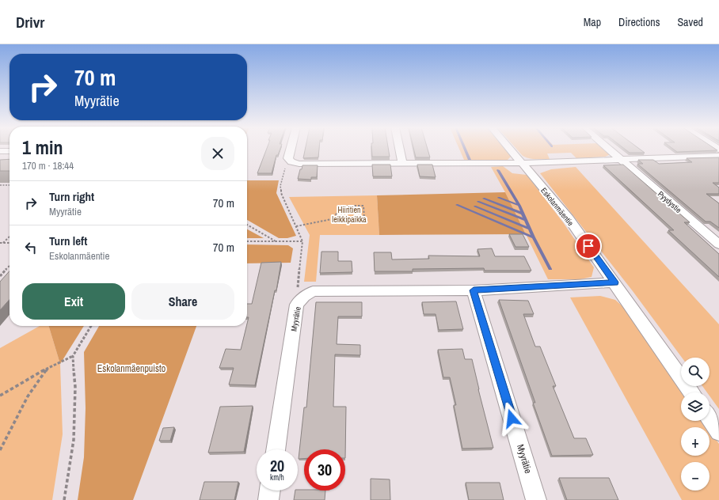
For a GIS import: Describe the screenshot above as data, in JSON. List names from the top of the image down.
{
  "streets": {
    "street": ["Pyydystie", "Eskolanmäentie", "Myyrätie"]
  },
  "crossings": [
    ["Eskolanmäentie", "Myyrätie"]
  ],
  "parks": ["Hiiritien leikkipaikka", "Eskolanmäenpuisto"],
  "page": {
    "header": "Drivr",
    "nav": ["Map", "Directions", "Saved"],
    "turn": ["70 m", "Myyrätie"],
    "heading": ["1 min", "170 m · 18:44"],
    "list": [
      {
        "name": "Turn right",
        "note": "Myyrätie",
        "value": "70 m"
      },
      {
        "name": "Turn left",
        "note": "Eskolanmäentie",
        "value": "70 m"
      }
    ],
    "buttons": ["Exit", "Share"],
    "map_buttons": ["+", "−"],
    "speed": "20 km/h",
    "limit": "30"
  }
}
